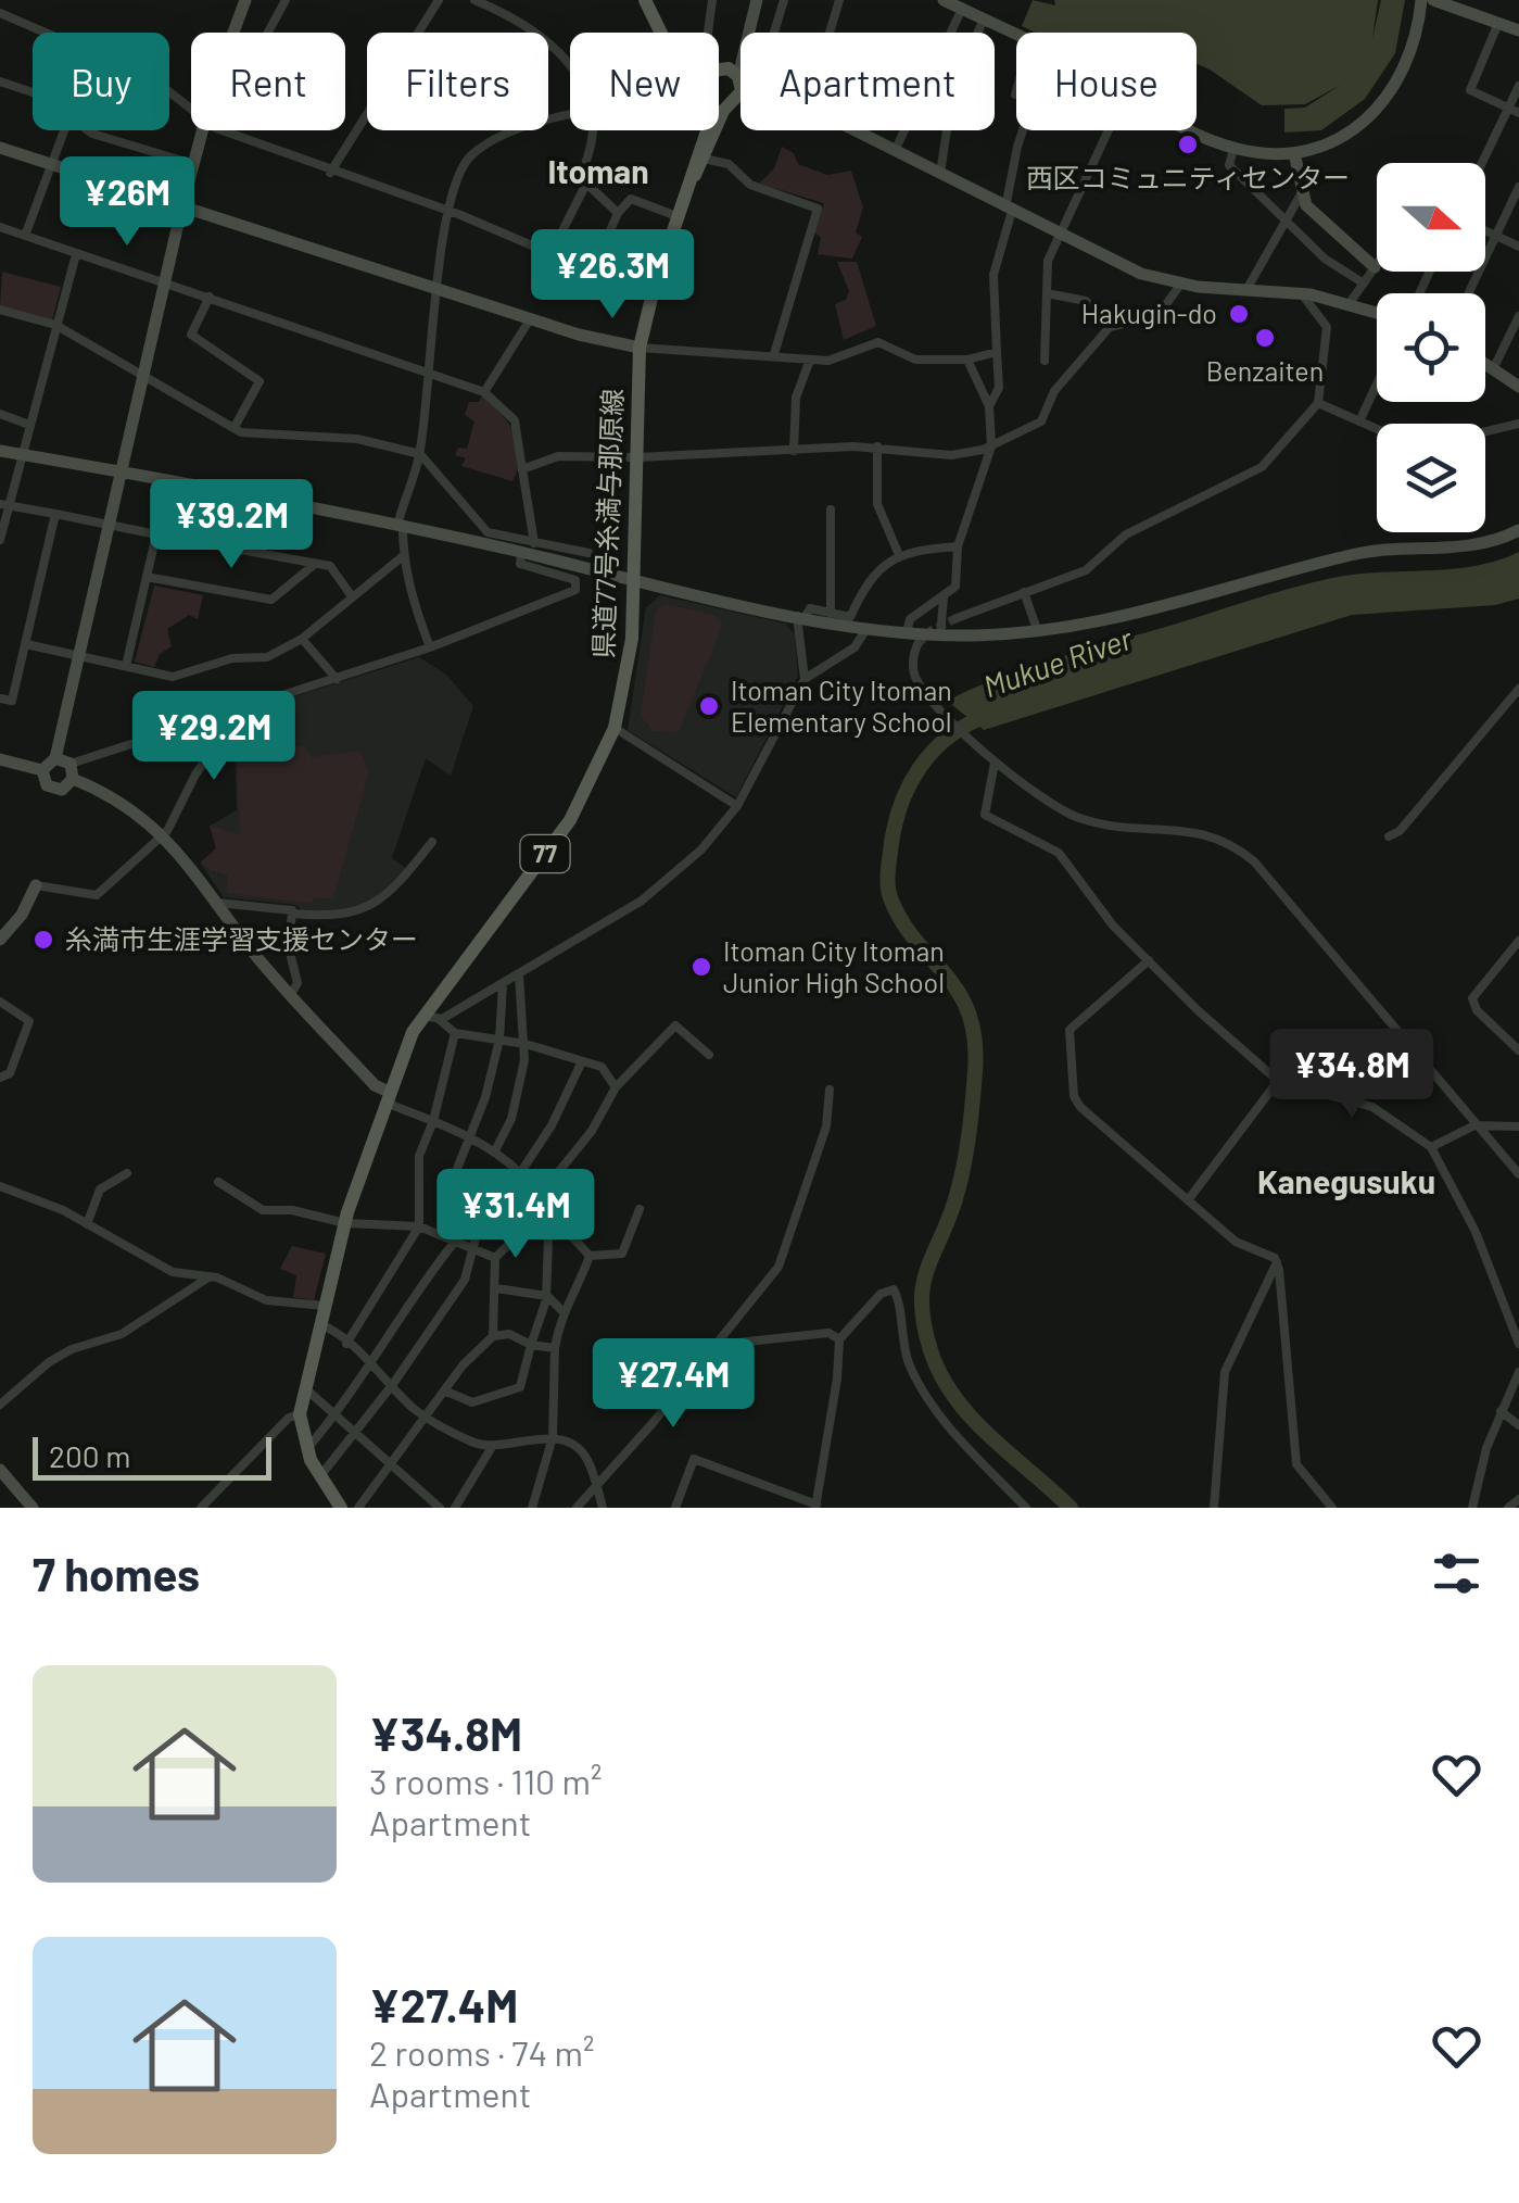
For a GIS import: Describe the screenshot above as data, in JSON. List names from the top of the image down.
{
  "streets": {
    "main road": ["県道77号糸満与那原線", "77"]
  },
  "districts": ["Itoman", "Kanegusuku"],
  "water": ["Mukue River"],
  "places": [
    "西区コミュニティセンター",
    "Hakugin-do",
    "Benzaiten",
    "Itoman City Itoman Elementary School",
    "糸満市生涯学習支援センター",
    "Itoman City Itoman Junior High School"
  ],
  "scale_bar": "200 m",
  "north": "right",
  "page": {
    "chip": [
      "Buy",
      "Rent",
      "Filters",
      "New",
      "Apartment",
      "House"
    ],
    "price": [
      "¥26M",
      "¥26.3M",
      "¥39.2M",
      "¥29.2M",
      "¥34.8M",
      "¥31.4M",
      "¥27.4M"
    ],
    "scale": "200 m",
    "heading": "7 homes",
    "list": [
      {
        "name": "¥34.8M",
        "note": "3 rooms · 110 m² · Apartment"
      },
      {
        "name": "¥27.4M",
        "note": "2 rooms · 74 m² · Apartment"
      }
    ]
  }
}
